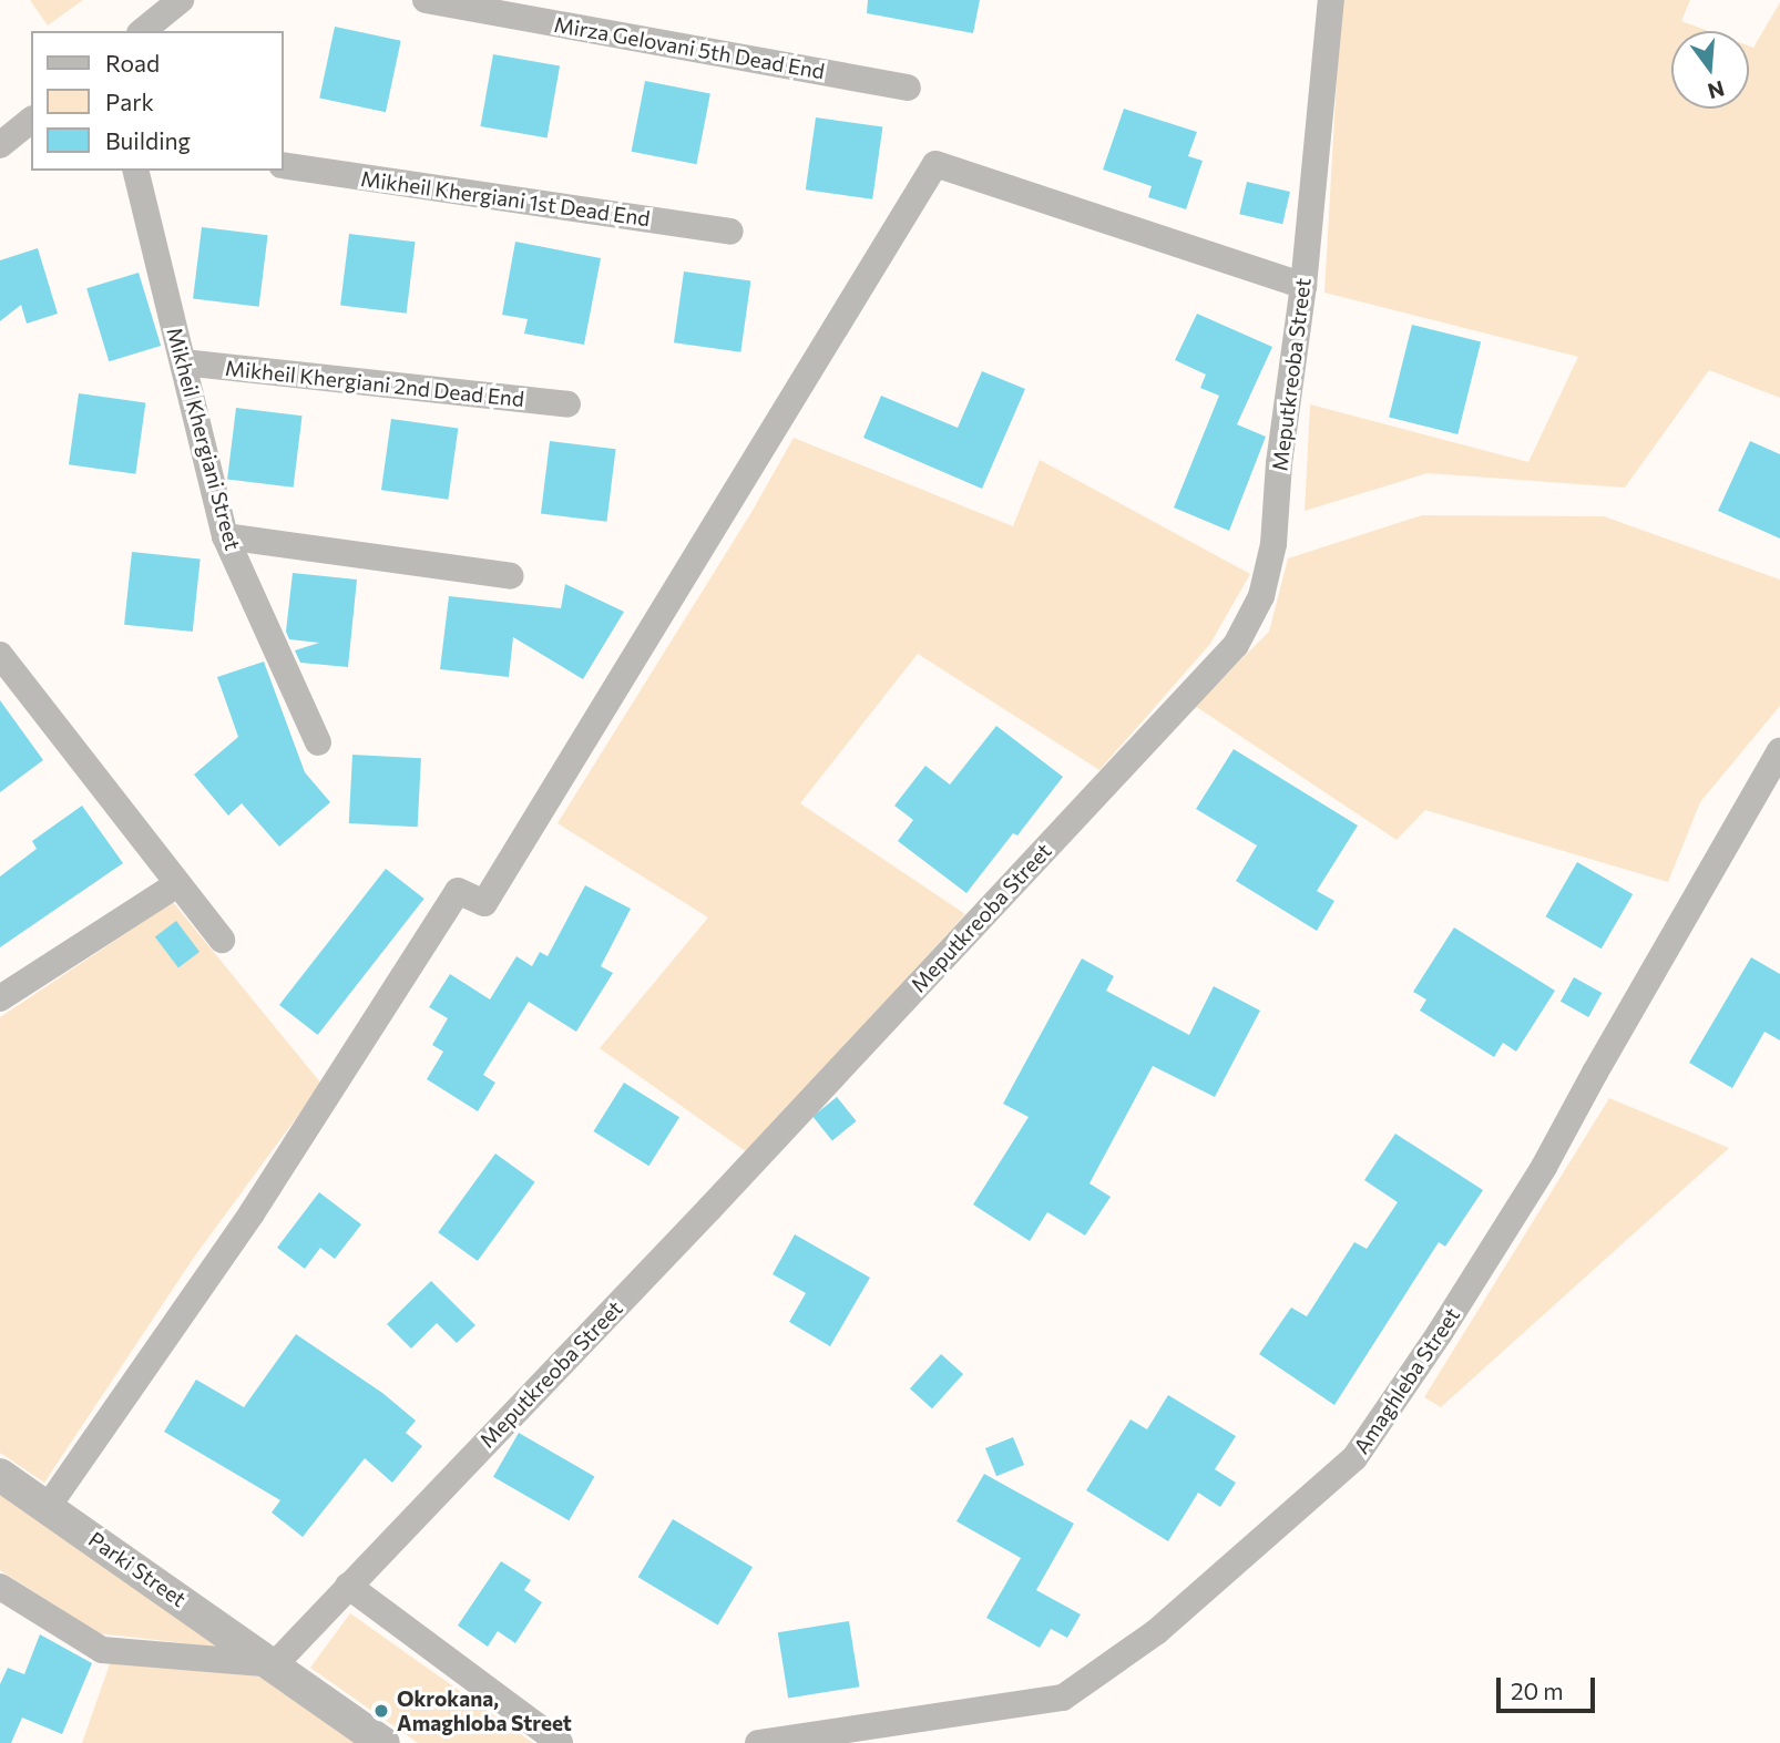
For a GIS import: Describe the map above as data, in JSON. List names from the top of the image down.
{
  "streets": {
    "street": [
      "Mirza Gelovani 5th Dead End",
      "Mikheil Khergiani 1st Dead End",
      "Meputkreoba Street",
      "Mikheil Khergiani 2nd Dead End",
      "Mikheil Khergiani Street",
      "Amaghleba Street",
      "Parki Street"
    ]
  },
  "crossings": [
    ["Meputkreoba Street", "Parki Street"],
    ["Mikheil Khergiani 2nd Dead End", "Mikheil Khergiani Street"]
  ],
  "places": ["Okrokana, Amaghloba Street"],
  "legend": ["Road", "Park", "Building"],
  "scale_bar": "20 m",
  "north": "bottom"
}
